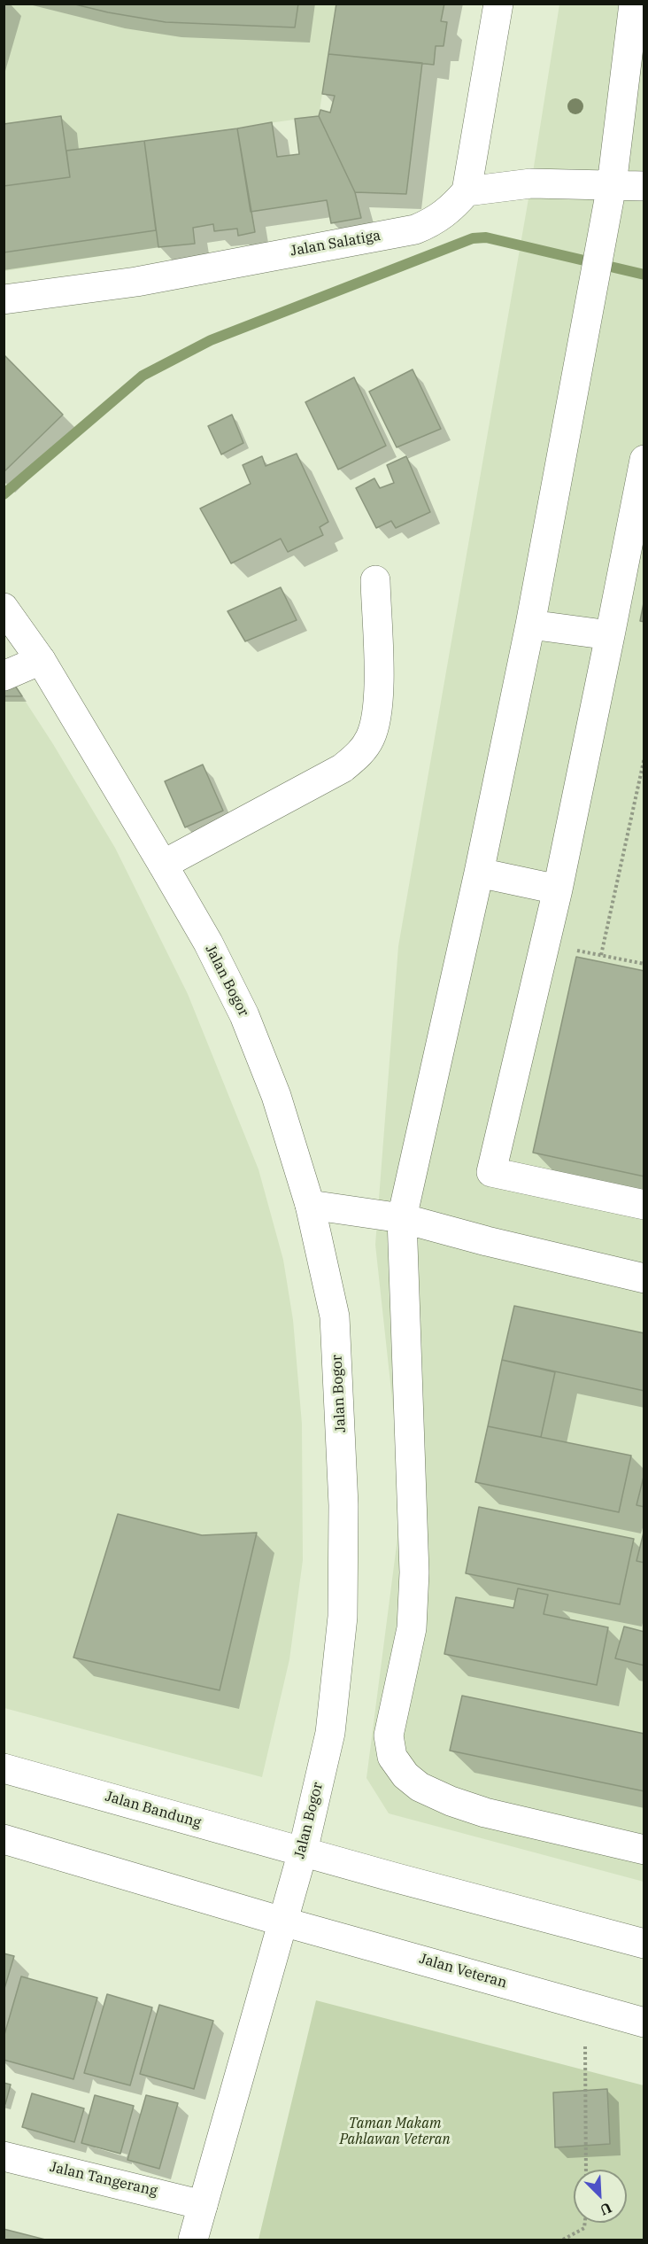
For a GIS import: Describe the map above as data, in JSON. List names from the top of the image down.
{
  "streets": {
    "main road": [
      "Jalan Salatiga",
      "Jalan Bogor",
      "Jalan Bandung",
      "Jalan Veteran",
      "Jalan Tangerang"
    ]
  },
  "crossings": [
    ["Jalan Bogor", "Jalan Bandung"],
    ["Jalan Bogor", "Jalan Veteran"],
    ["Jalan Bogor", "Jalan Tangerang"]
  ],
  "parks": ["Taman Makam Pahlawan Veteran"],
  "north": "bottom right"
}
